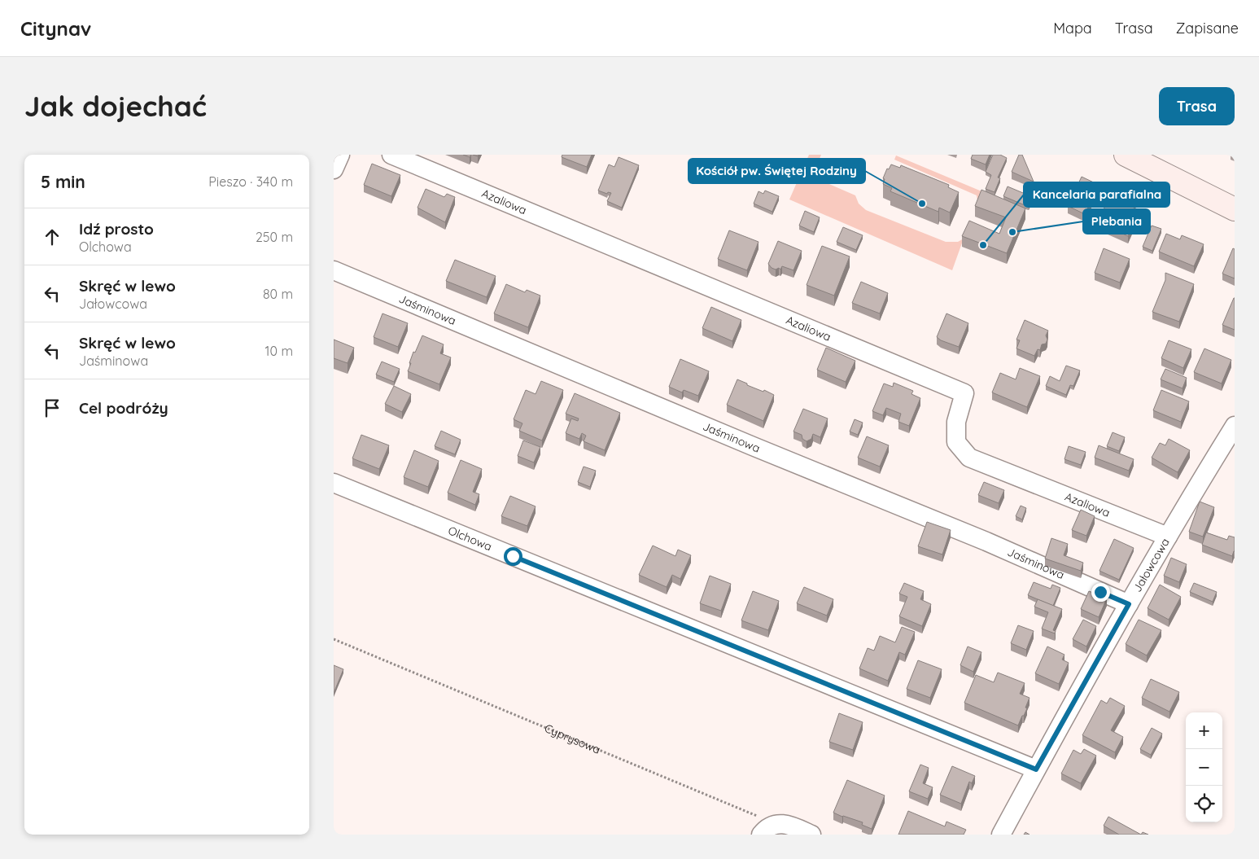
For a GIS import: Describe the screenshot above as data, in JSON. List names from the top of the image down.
{
  "streets": {
    "street": [
      "Azaliowa",
      "Jaśminowa",
      "Olchowa",
      "Jałowcowa"
    ],
    "path": ["Cyprysowa"]
  },
  "crossings": [
    ["Azaliowa", "Jałowcowa"],
    ["Jaśminowa", "Jałowcowa"],
    ["Olchowa", "Jałowcowa"]
  ],
  "places": ["Kościół pw. Świętej Rodziny", "Plebania", "Kancelaria parafialna"],
  "page": {
    "header": "Citynav",
    "nav": ["Mapa", "Trasa", "Zapisane"],
    "buttons": "Trasa",
    "title": "Jak dojechać",
    "heading": ["5 min", "Pieszo · 340 m"],
    "list": [
      ["Idź prosto", "Olchowa", "250 m"],
      ["Skręć w lewo", "Jałowcowa", "80 m"],
      ["Skręć w lewo", "Jaśminowa", "10 m"],
      "Cel podróży"
    ],
    "map_buttons": ["+", "−"]
  }
}
